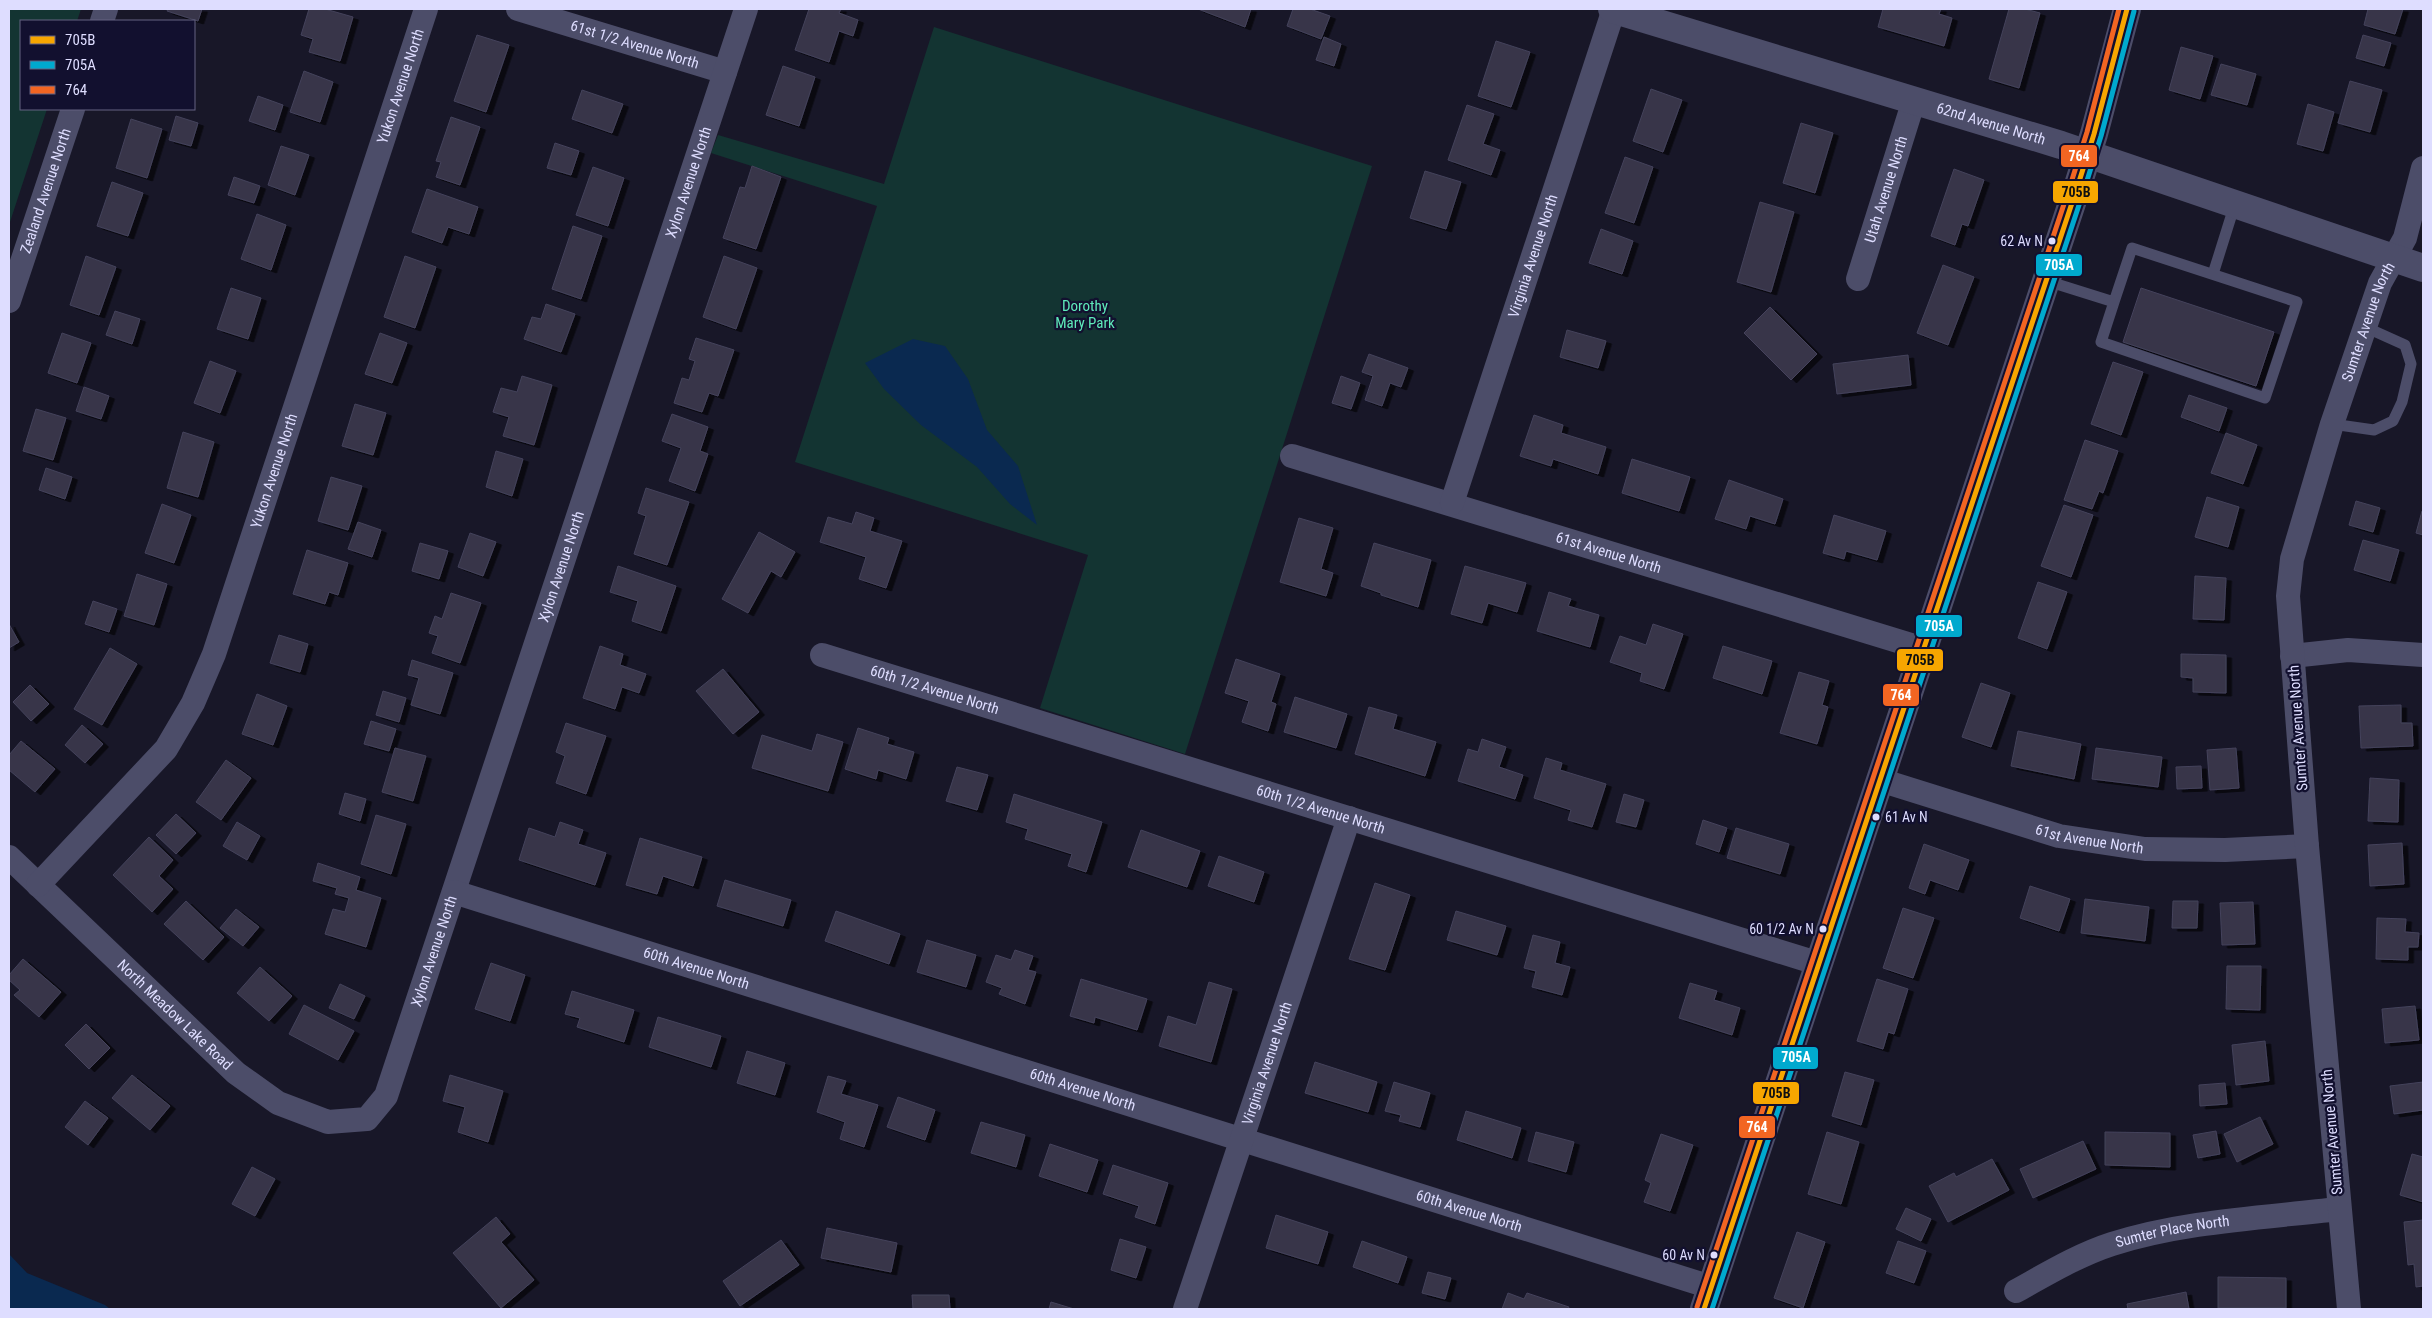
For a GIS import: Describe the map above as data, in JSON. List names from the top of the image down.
{
  "streets": {
    "street": [
      "61st 1/2 Avenue North",
      "Yukon Avenue North",
      "62nd Avenue North",
      "Xylon Avenue North",
      "Utah Avenue North",
      "Zealand Avenue North",
      "Virginia Avenue North",
      "Sumter Avenue North",
      "61st Avenue North",
      "60th 1/2 Avenue North",
      "60th Avenue North",
      "North Meadow Lake Road",
      "Sumter Place North"
    ]
  },
  "crossings": [
    ["61st 1/2 Avenue North", "Xylon Avenue North"],
    ["Yukon Avenue North", "North Meadow Lake Road"],
    ["62nd Avenue North", "Utah Avenue North"],
    ["62nd Avenue North", "Virginia Avenue North"],
    ["62nd Avenue North", "Sumter Avenue North"],
    ["Xylon Avenue North", "60th Avenue North"],
    ["Xylon Avenue North", "North Meadow Lake Road"],
    ["Virginia Avenue North", "61st Avenue North"],
    ["Virginia Avenue North", "60th 1/2 Avenue North"],
    ["Virginia Avenue North", "60th Avenue North"],
    ["Sumter Avenue North", "61st Avenue North"],
    ["Sumter Avenue North", "Sumter Place North"]
  ],
  "parks": ["Dorothy Mary Park"],
  "places": [
    "62 Av N",
    "61 Av N",
    "60 1/2 Av N",
    "60 Av N"
  ],
  "lines": ["transit line 705B", "transit line 764", "transit line 705A"],
  "legend": ["705B", "705A", "764"]
}
